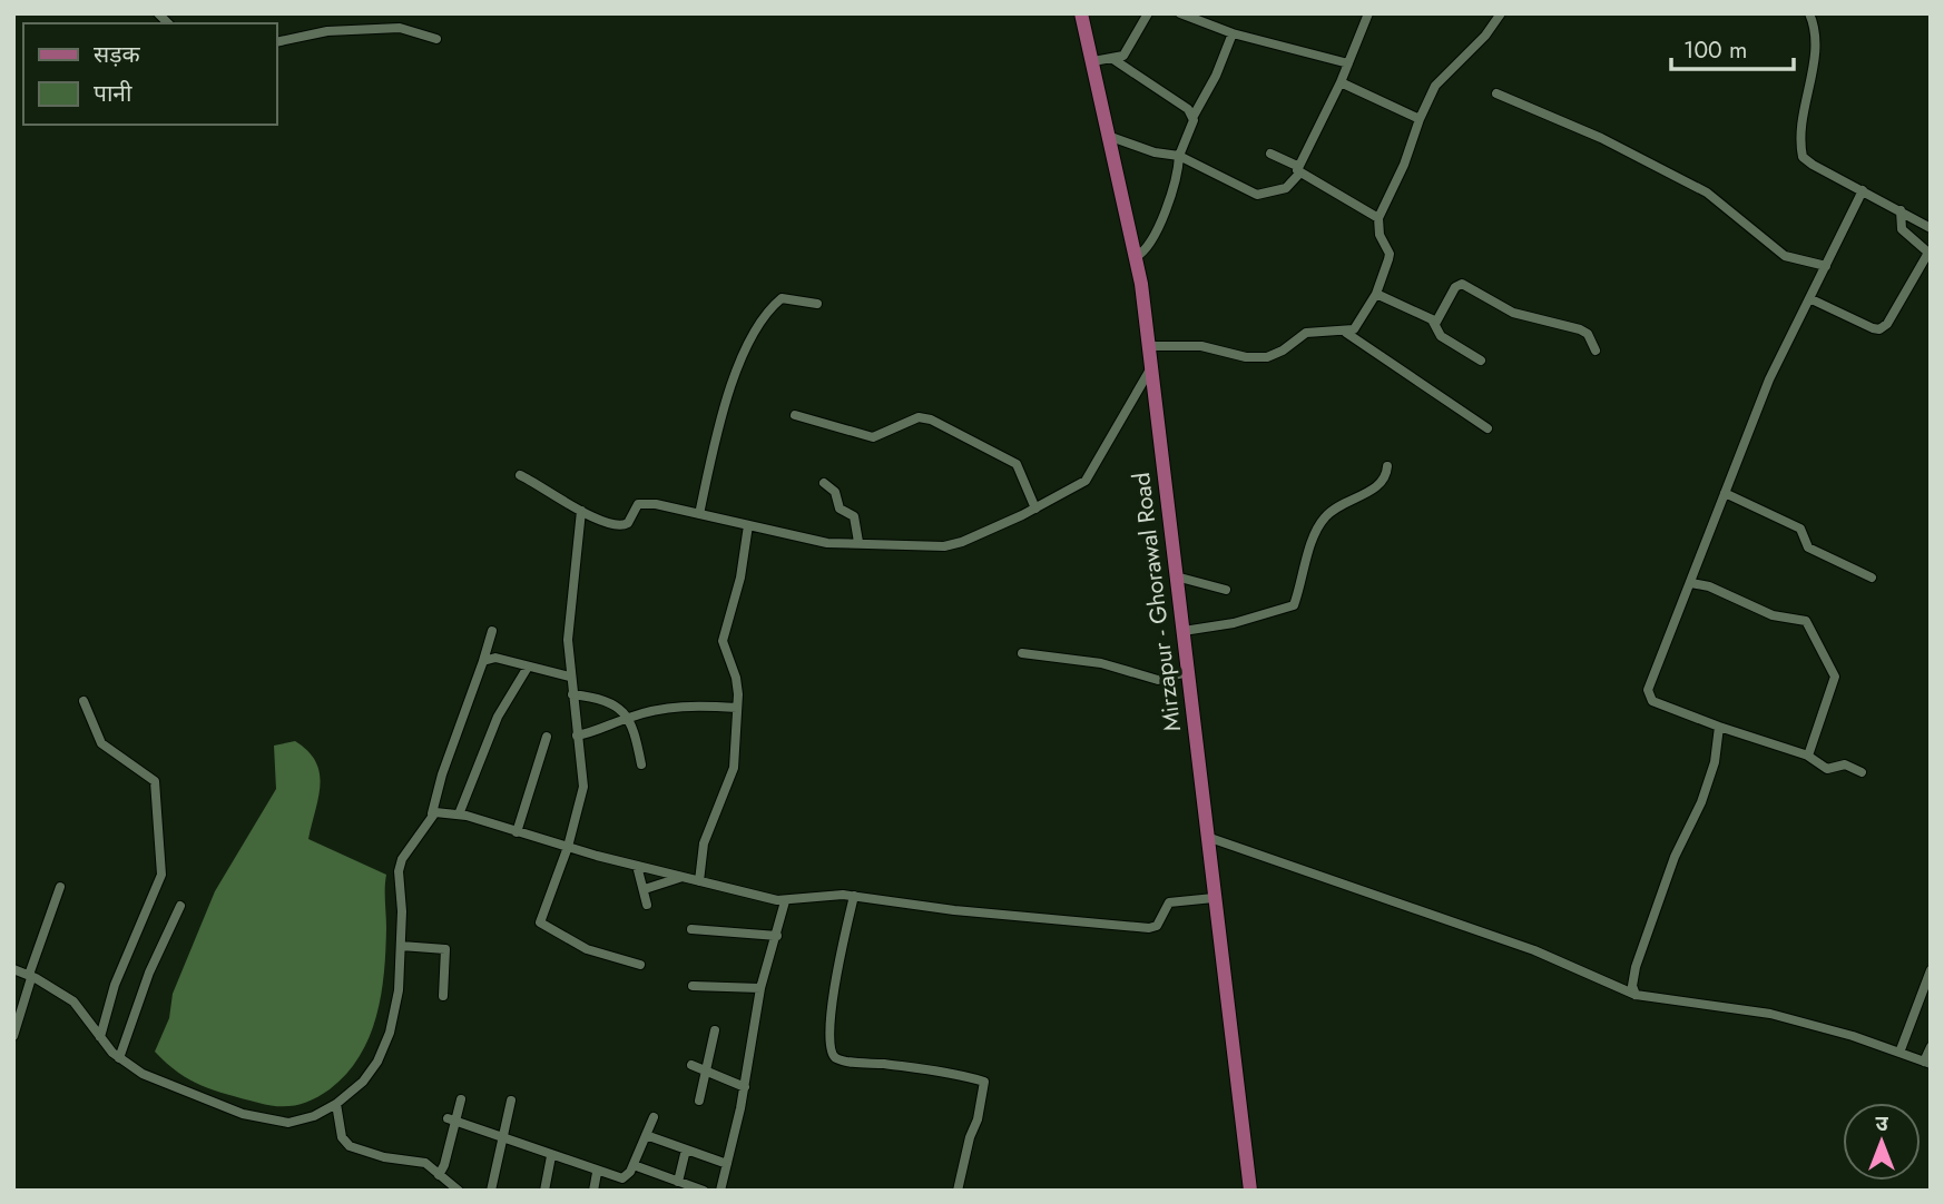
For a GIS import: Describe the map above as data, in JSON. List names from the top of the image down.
{
  "streets": {
    "main road": ["Mirzapur - Ghorawal Road"]
  },
  "legend": ["सड़क", "पानी"],
  "scale_bar": "100 m",
  "north": "top"
}
